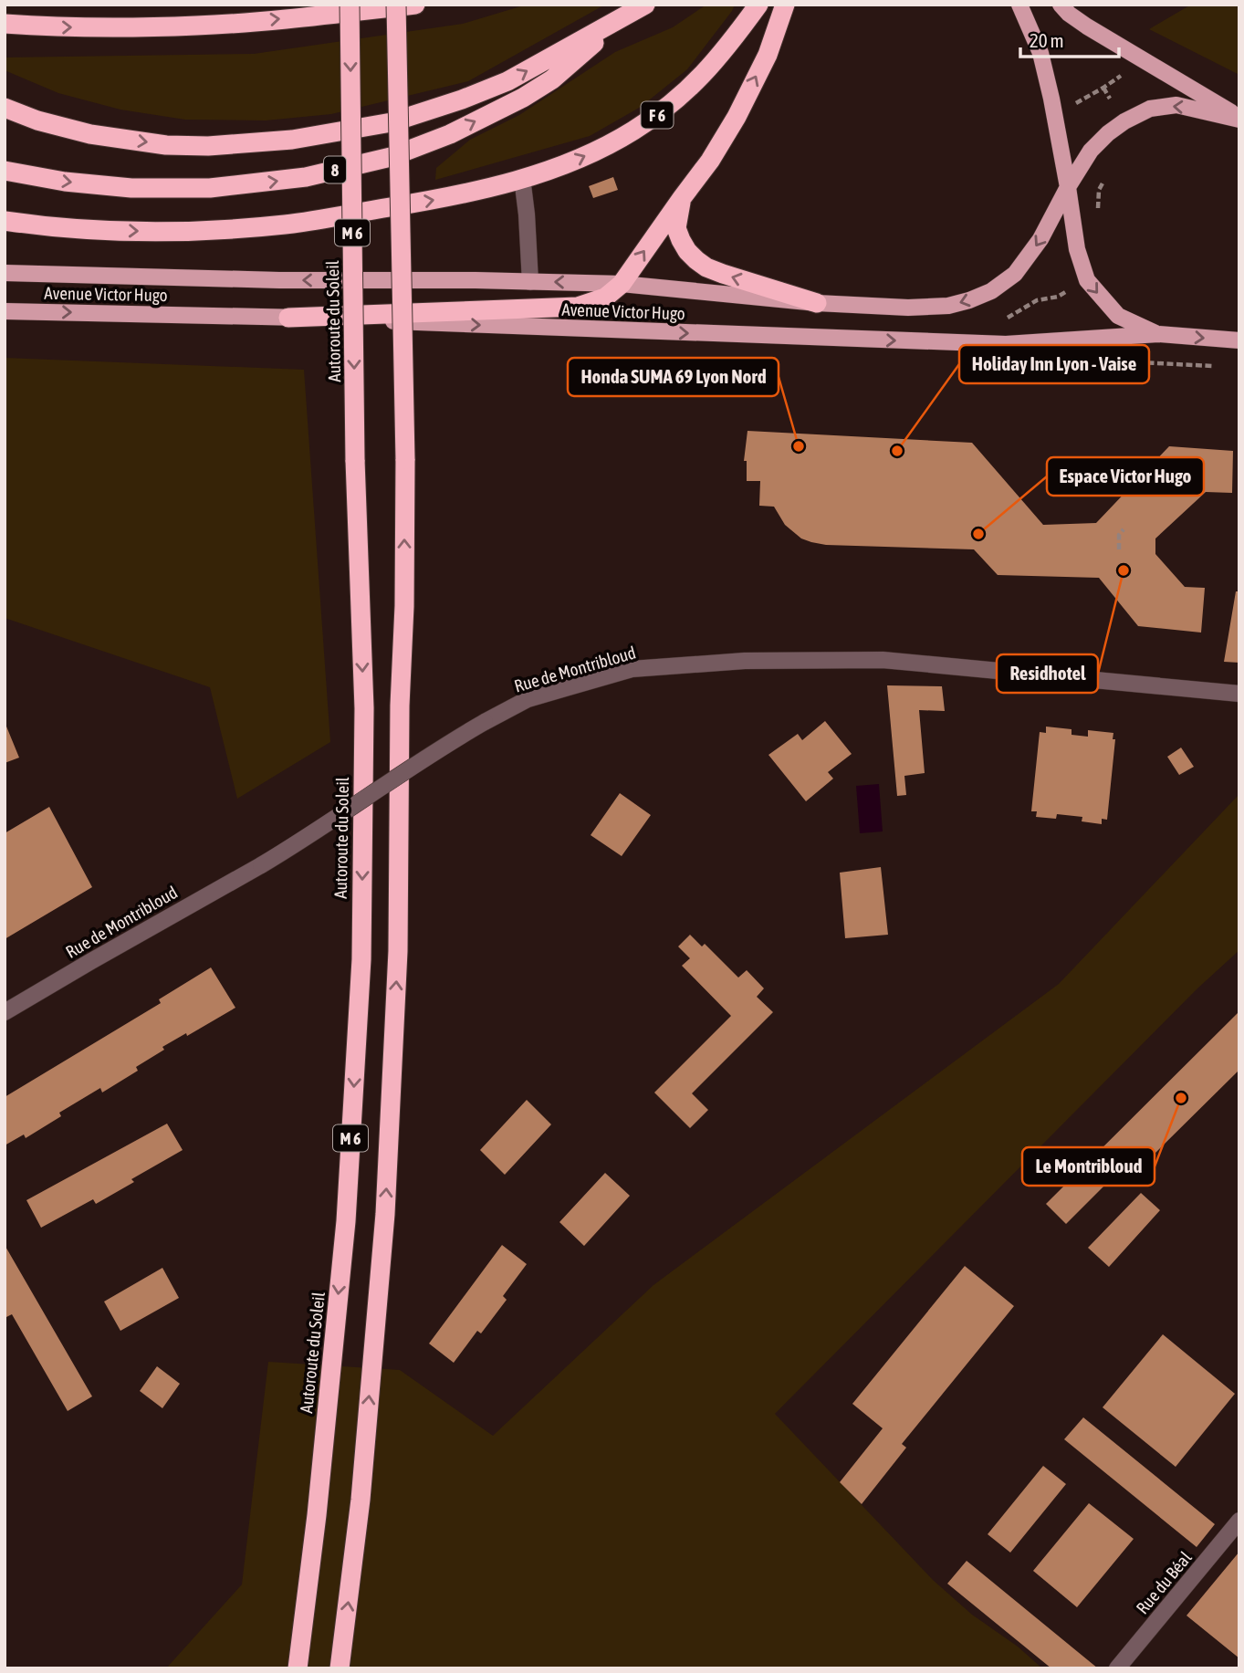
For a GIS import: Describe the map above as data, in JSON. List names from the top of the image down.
{
  "streets": {
    "highway": [
      "F 6",
      "8",
      "M 6",
      "Autoroute du Soleil"
    ],
    "main road": ["Avenue Victor Hugo"],
    "street": ["Rue de Montribloud", "Rue du Béal"]
  },
  "places": [
    "Honda SUMA 69 Lyon Nord",
    "Holiday Inn Lyon - Vaise",
    "Espace Victor Hugo",
    "Residhotel",
    "Le Montribloud"
  ],
  "scale_bar": "20 m"
}
